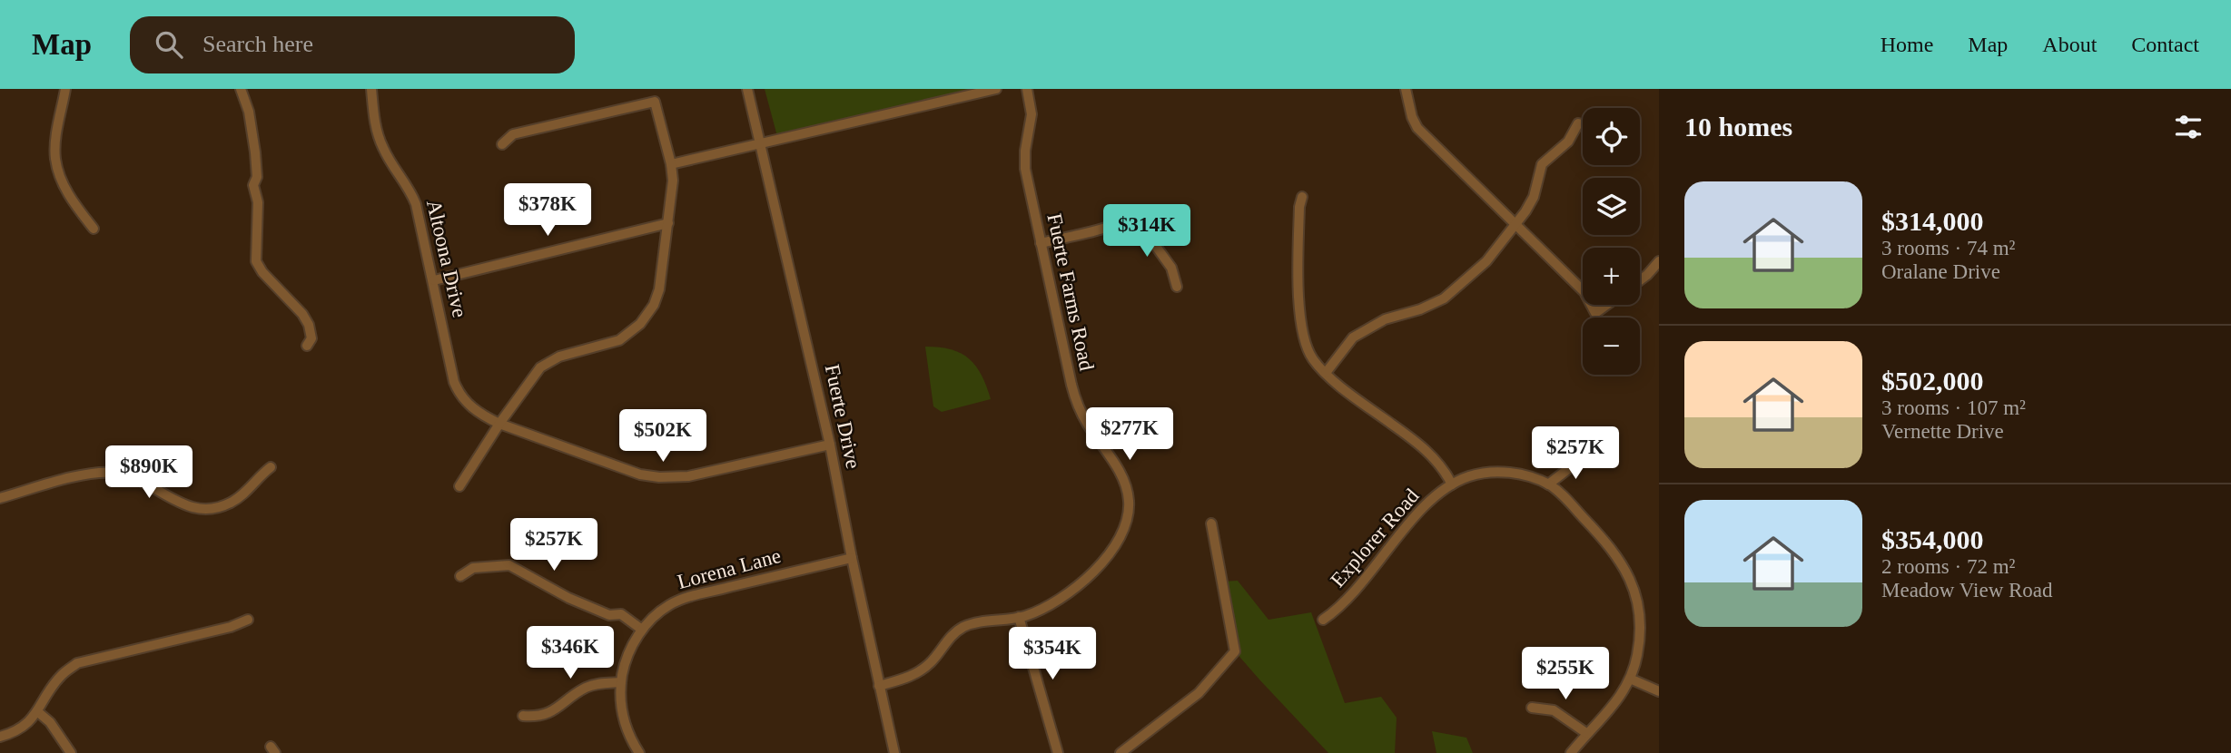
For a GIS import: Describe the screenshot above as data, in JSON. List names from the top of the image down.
{
  "streets": {
    "street": [
      "Altoona Drive",
      "Fuerte Farms Road",
      "Fuerte Drive",
      "Explorer Road",
      "Lorena Lane"
    ]
  },
  "crossings": [
    ["Altoona Drive", "Fuerte Drive"],
    ["Fuerte Farms Road", "Fuerte Drive"],
    ["Fuerte Drive", "Lorena Lane"]
  ],
  "page": {
    "header": "Map",
    "search": "Search here",
    "nav": [
      "Home",
      "Map",
      "About",
      "Contact"
    ],
    "heading": "10 homes",
    "map_buttons": ["+", "−"],
    "list": [
      {
        "name": "$314,000",
        "note": "3 rooms · 74 m² · Oralane Drive"
      },
      {
        "name": "$502,000",
        "note": "3 rooms · 107 m² · Vernette Drive"
      },
      {
        "name": "$354,000",
        "note": "2 rooms · 72 m² · Meadow View Road"
      }
    ],
    "price": [
      "$378K",
      "$314K",
      "$277K",
      "$502K",
      "$257K",
      "$890K",
      "$257K",
      "$346K",
      "$354K",
      "$255K"
    ]
  }
}
